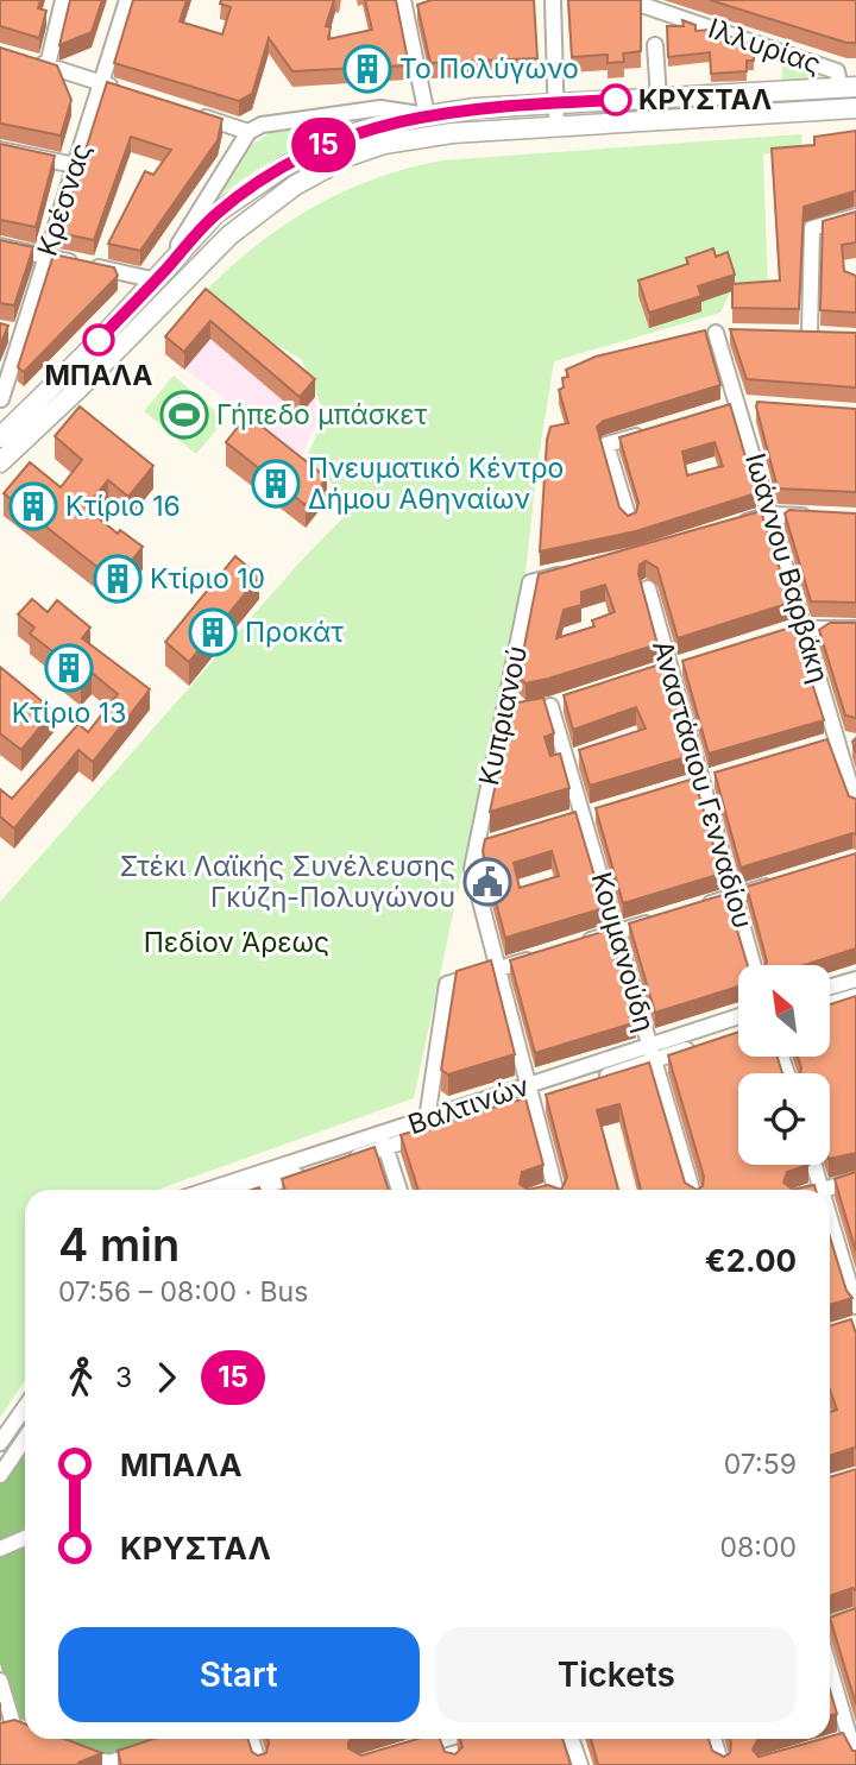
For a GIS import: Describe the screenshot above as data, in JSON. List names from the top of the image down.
{
  "streets": {
    "street": [
      "Ιλλυρίας",
      "Κρέσνας",
      "Ιωάννου Βαρβάκη",
      "Κυπριανού",
      "Αναστάσιου Γενναδίου",
      "Κουμανούδη",
      "Βαλτινών"
    ]
  },
  "crossings": [
    ["Κυπριανού", "Κουμανούδη"],
    ["Κυπριανού", "Βαλτινών"],
    ["Κουμανούδη", "Βαλτινών"]
  ],
  "parks": ["Πεδίον Άρεως"],
  "places": {
    "building": [
      "Το Πολύγωνο",
      "Πνευματικό Κέντρο Δήμου Αθηναίων",
      "Κτίριο 16",
      "Κτίριο 10",
      "Προκάτ",
      "Κτίριο 13"
    ],
    "other": ["ΚΡΥΣΤΑΛ", "ΜΠΑΛΑ"],
    "sports": ["Γήπεδο μπάσκετ"],
    "public building": ["Στέκι Λαϊκής Συνέλευσης Γκύζη-Πολυγώνου"]
  },
  "lines": ["bus line 15"],
  "north": "top left",
  "page": {
    "on_map": "15",
    "heading": ["4 min", "07:56 – 08:00 · Bus", "€2.00"],
    "legs": ["3", "15"],
    "list": [
      {
        "name": "ΜΠΑΛΑ",
        "value": "07:59"
      },
      {
        "name": "ΚΡΥΣΤΑΛ",
        "value": "08:00"
      }
    ],
    "buttons": ["Start", "Tickets"]
  }
}
